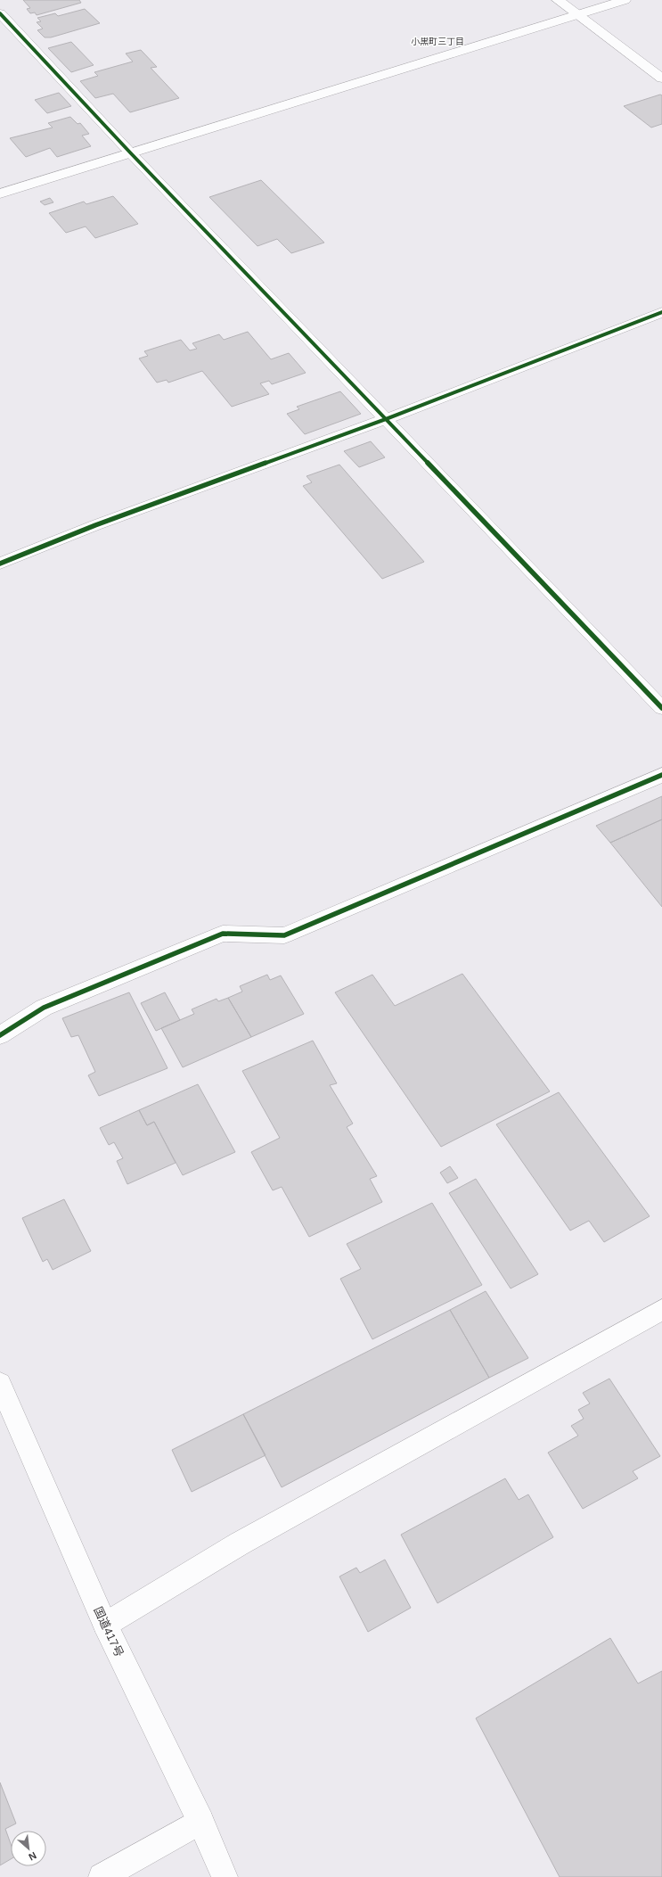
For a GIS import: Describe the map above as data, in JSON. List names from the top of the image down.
{
  "streets": {
    "main road": ["国道417号"]
  },
  "districts": ["小黒町三丁目"],
  "north": "bottom right"
}
